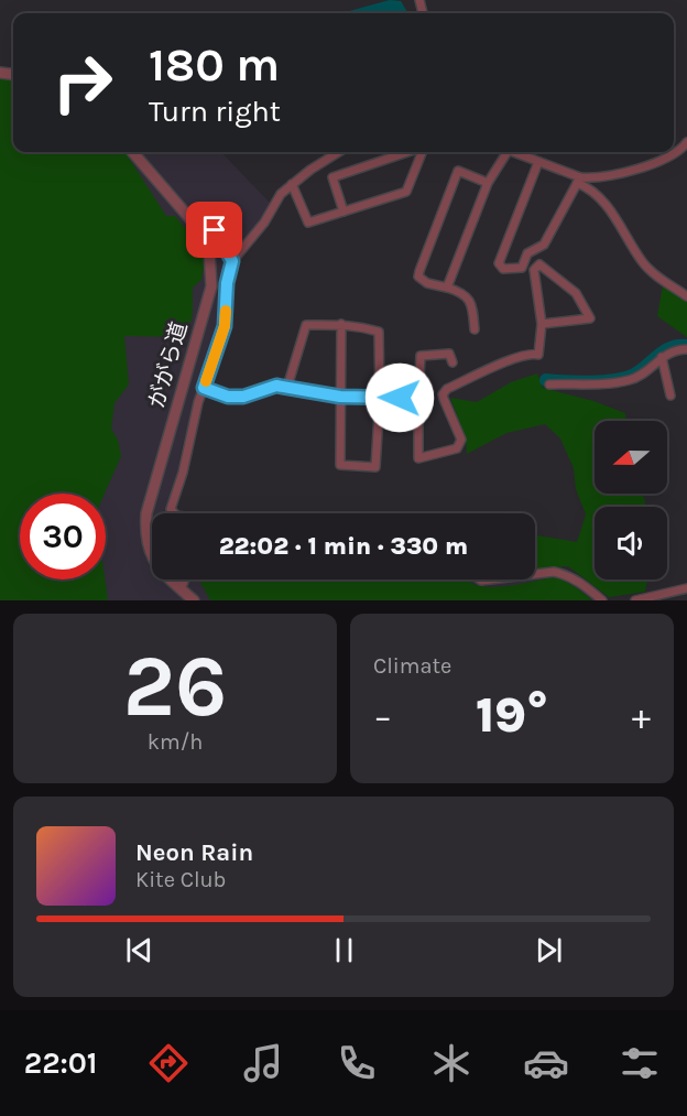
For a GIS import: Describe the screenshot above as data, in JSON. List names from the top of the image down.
{
  "streets": {
    "street": ["ががら道"]
  },
  "north": "left",
  "page": {
    "turn": ["180 m", "Turn right"],
    "limit": "30",
    "trip": "22:02 · 1 min · 330 m",
    "tile": [
      ["26", "km/h"],
      "Climate"
    ],
    "heat": ["−", "19°", "+"],
    "song": ["Neon Rain", "Kite Club"],
    "tabs": "22:01"
  }
}
